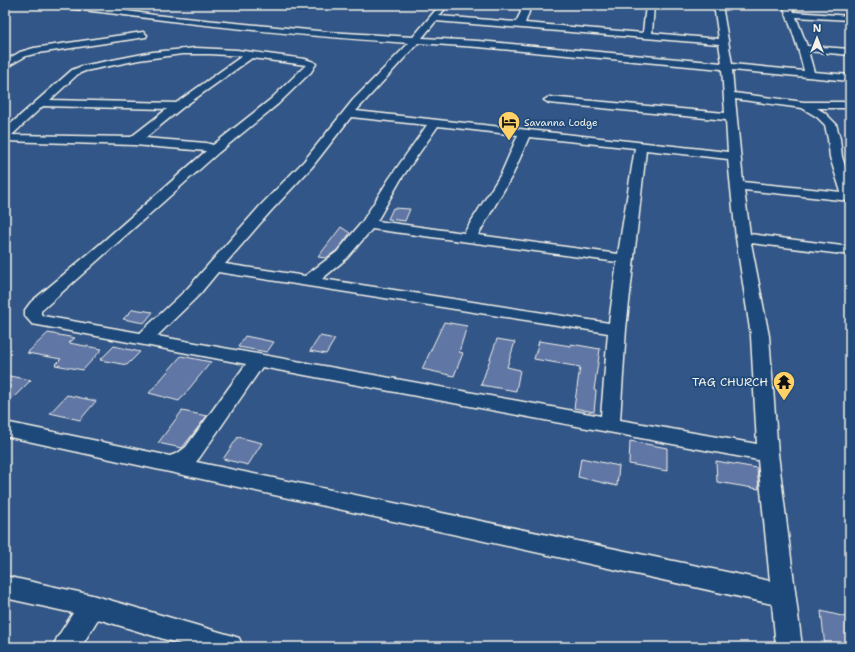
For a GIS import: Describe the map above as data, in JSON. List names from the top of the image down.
{
  "places": {
    "hotel": ["Savanna Lodge"],
    "temple": ["TAG CHURCH"]
  },
  "north": "top"
}
